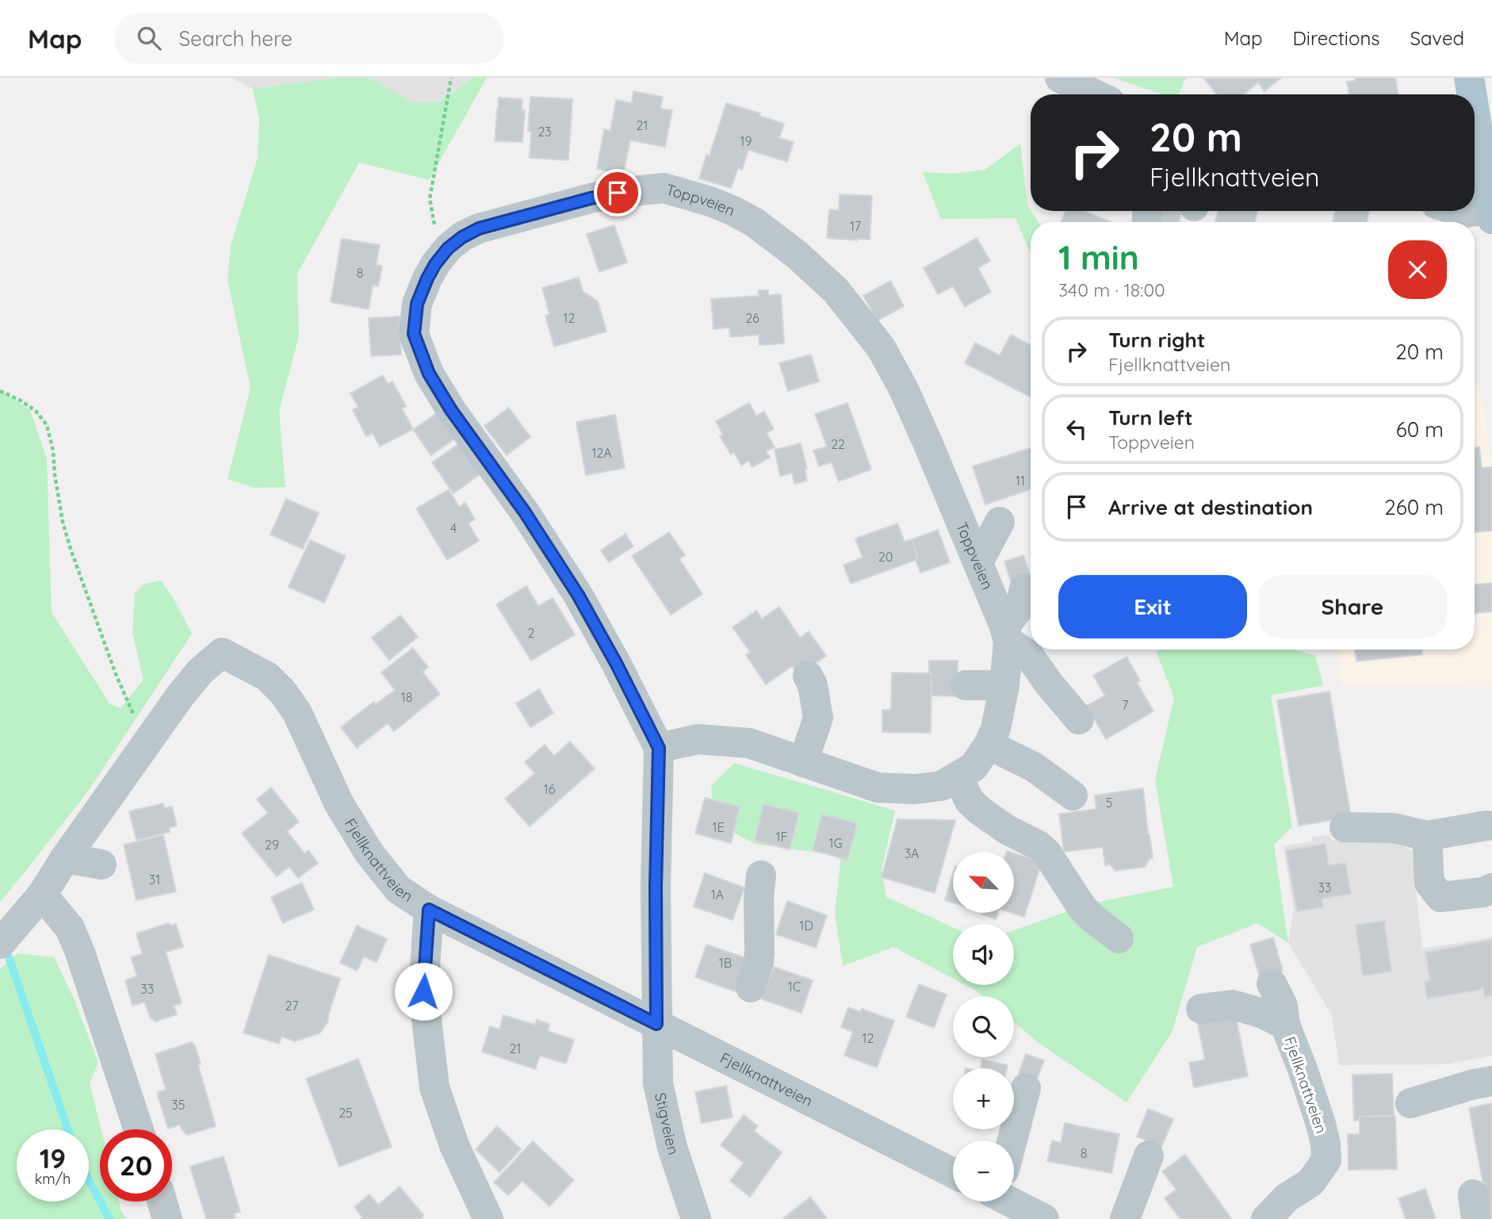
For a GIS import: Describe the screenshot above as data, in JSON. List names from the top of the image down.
{
  "streets": {
    "street": ["Toppveien", "Fjellknattveien", "Stigveien"]
  },
  "crossings": [
    ["Toppveien", "Fjellknattveien"],
    ["Toppveien", "Stigveien"],
    ["Fjellknattveien", "Stigveien"]
  ],
  "house_numbers": [
    "21",
    "23",
    "19",
    "17",
    "8",
    "12",
    "26",
    "22",
    "12A",
    "11",
    "4",
    "20",
    "2",
    "18",
    "7",
    "16",
    "5",
    "1E",
    "1F",
    "1G",
    "29",
    "3A",
    "31",
    "33",
    "1A",
    "1D",
    "1B",
    "1C",
    "33",
    "27",
    "12",
    "21",
    "35",
    "25",
    "8"
  ],
  "north": "top left",
  "page": {
    "header": "Map",
    "search": "Search here",
    "nav": ["Map", "Directions", "Saved"],
    "turn": ["20 m", "Fjellknattveien"],
    "heading": ["1 min", "340 m · 18:00"],
    "list": [
      {
        "name": "Turn right",
        "note": "Fjellknattveien",
        "value": "20 m"
      },
      {
        "name": "Turn left",
        "note": "Toppveien",
        "value": "60 m"
      },
      {
        "name": "Arrive at destination",
        "value": "260 m"
      }
    ],
    "buttons": ["Exit", "Share"],
    "map_buttons": ["+", "−"],
    "speed": "19 km/h",
    "limit": "20"
  }
}
